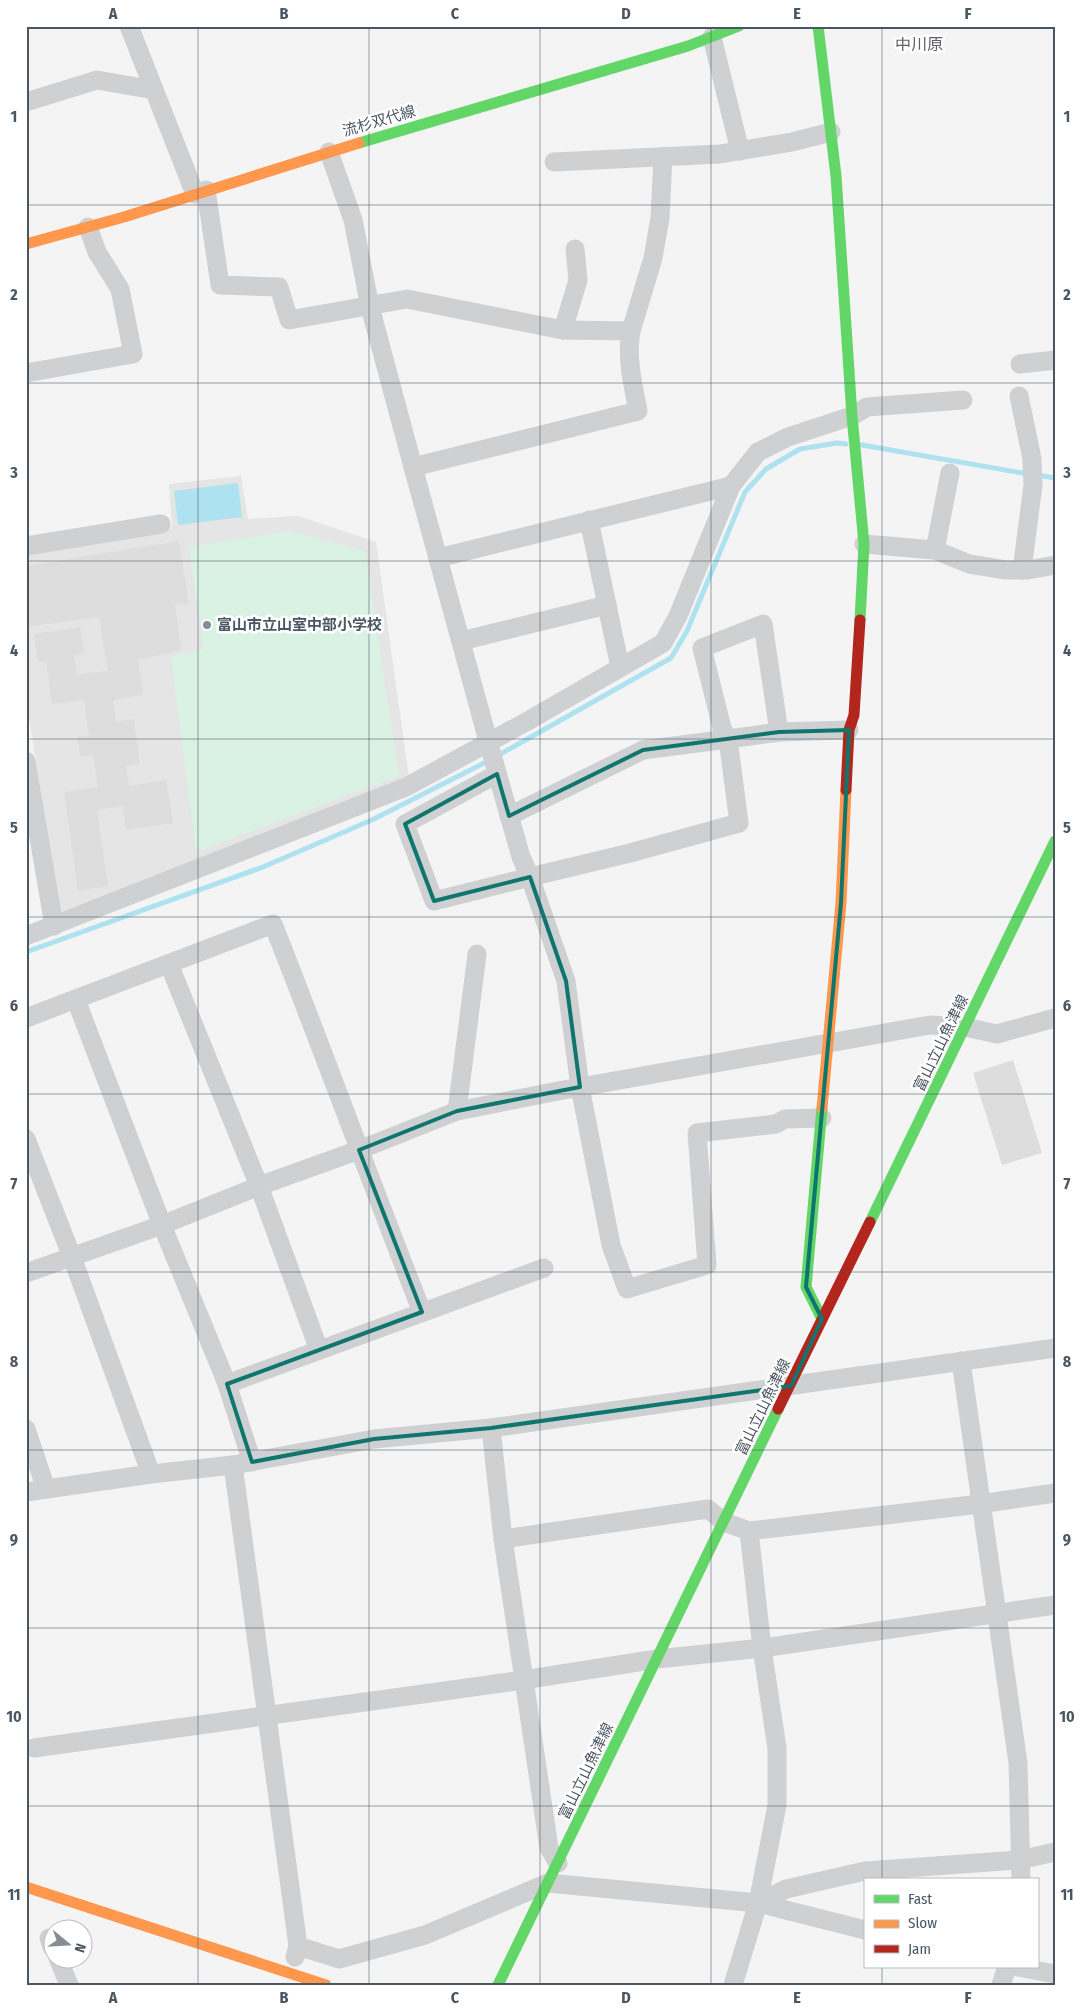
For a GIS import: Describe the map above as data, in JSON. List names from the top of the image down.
{
  "streets": {
    "main road": ["流杉双代線", "富山立山魚津線"]
  },
  "districts": ["中川原"],
  "places": ["富山市立山室中部小学校"],
  "legend": ["Fast", "Slow", "Jam"],
  "north": "right",
  "grid": {
    "columns": [
      "A",
      "B",
      "C",
      "D",
      "E",
      "F"
    ],
    "rows": [
      "1",
      "2",
      "3",
      "4",
      "5",
      "6",
      "7",
      "8",
      "9",
      "10",
      "11"
    ]
  }
}
